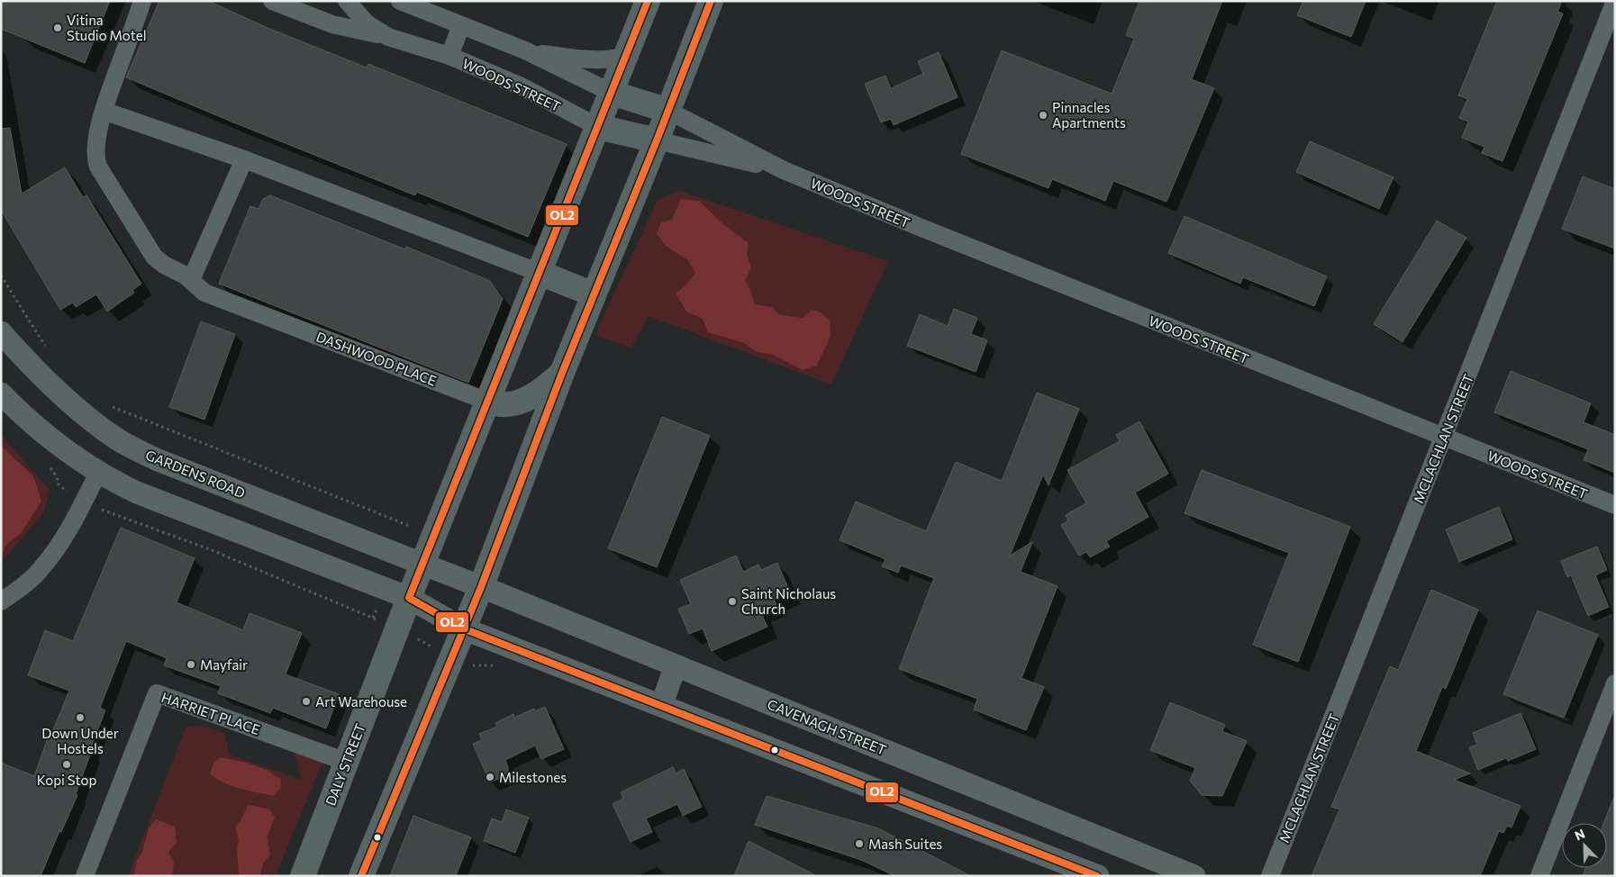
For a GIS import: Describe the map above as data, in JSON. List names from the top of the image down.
{
  "streets": {
    "main road": ["DASHWOOD PLACE", "DALY STREET"],
    "street": [
      "WOODS STREET",
      "MCLACHLAN STREET",
      "GARDENS ROAD",
      "HARRIET PLACE",
      "CAVENAGH STREET"
    ]
  },
  "crossings": [
    ["WOODS STREET", "MCLACHLAN STREET"],
    ["WOODS STREET", "DALY STREET"],
    ["DASHWOOD PLACE", "DALY STREET"],
    ["GARDENS ROAD", "CAVENAGH STREET"],
    ["GARDENS ROAD", "DALY STREET"],
    ["HARRIET PLACE", "DALY STREET"]
  ],
  "places": [
    "Vitina Studio Motel",
    "Pinnacles Apartments",
    "Saint Nicholaus Church",
    "Mayfair",
    "Art Warehouse",
    "Down Under Hostels",
    "Kopi Stop",
    "Milestones",
    "Mash Suites"
  ],
  "lines": ["transit line OL2"],
  "north": "top left"
}
